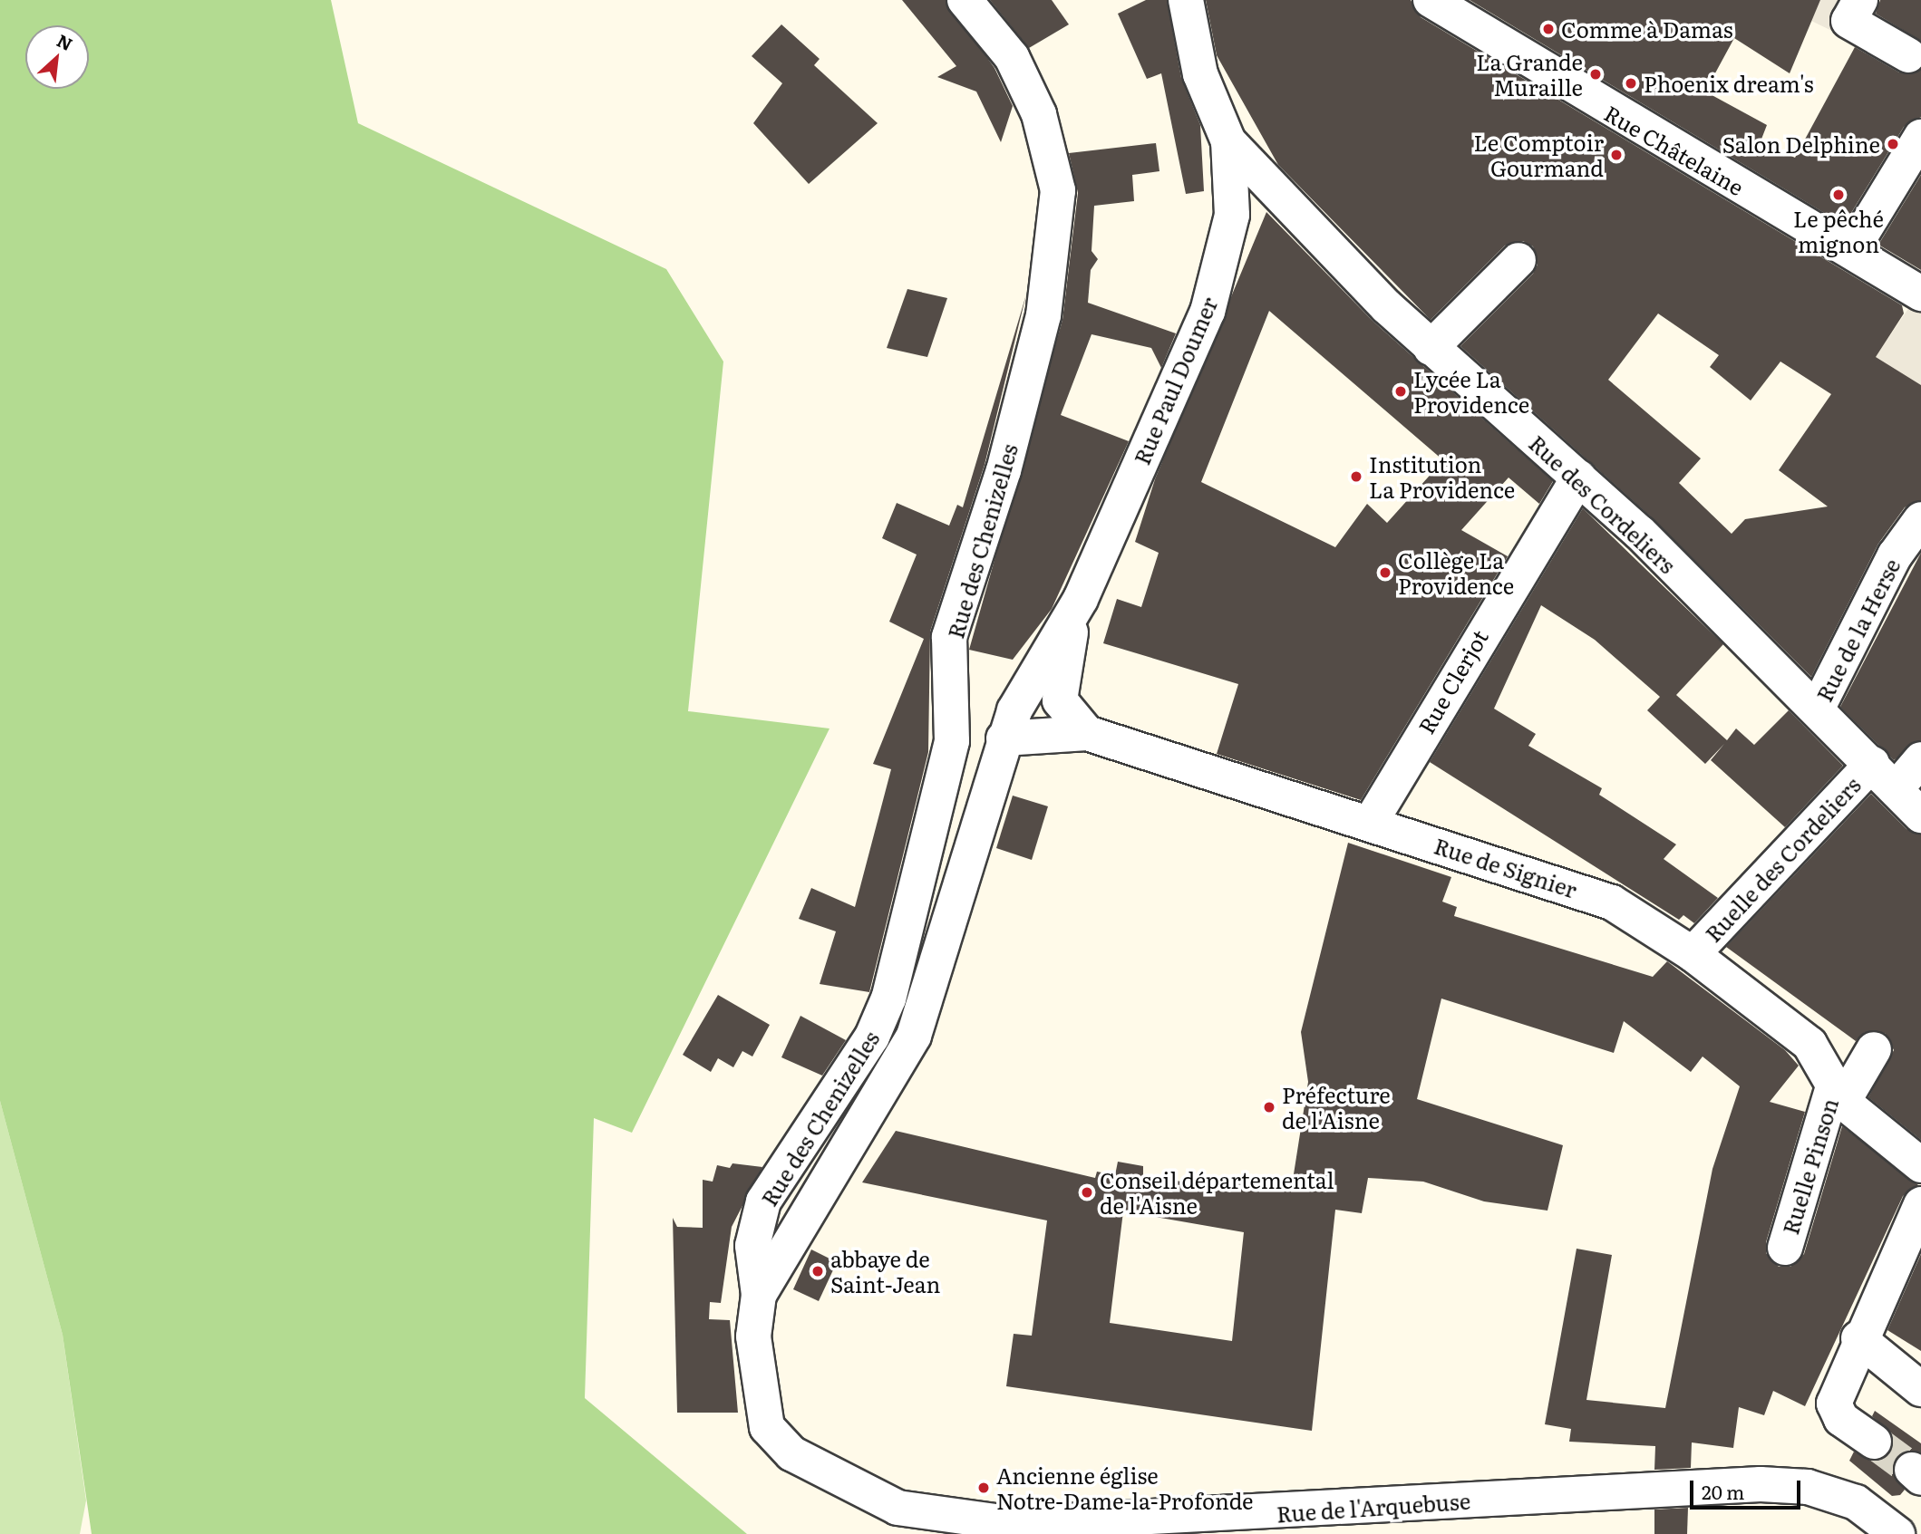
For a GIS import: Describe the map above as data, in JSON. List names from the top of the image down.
{
  "streets": {
    "street": [
      "Rue Châtelaine",
      "Rue Paul Doumer",
      "Rue des Cordeliers",
      "Rue des Chenizelles",
      "Rue de la Herse",
      "Rue Clerjot",
      "Ruelle des Cordeliers",
      "Rue de Signier",
      "Ruelle Pinson",
      "Rue de l'Arquebuse"
    ]
  },
  "crossings": [
    ["Rue Paul Doumer", "Rue des Cordeliers"],
    ["Rue Paul Doumer", "Rue des Chenizelles"],
    ["Rue Paul Doumer", "Rue de Signier"],
    ["Rue Paul Doumer", "Rue de l'Arquebuse"],
    ["Rue des Cordeliers", "Rue de la Herse"],
    ["Rue des Cordeliers", "Rue Clerjot"],
    ["Rue des Cordeliers", "Ruelle des Cordeliers"],
    ["Rue des Chenizelles", "Rue de l'Arquebuse"],
    ["Rue Clerjot", "Rue de Signier"],
    ["Ruelle des Cordeliers", "Rue de Signier"],
    ["Rue de Signier", "Ruelle Pinson"]
  ],
  "places": [
    "Comme à Damas",
    "La Grande Muraille",
    "Phoenix dream's",
    "Salon Delphine",
    "Le Comptoir Gourmand",
    "Le pêché mignon",
    "Lycée La Providence",
    "Institution La Providence",
    "Collège La Providence",
    "Préfecture de l'Aisne",
    "Conseil départemental de l'Aisne",
    "abbaye de Saint-Jean",
    "Ancienne église Notre-Dame-la-Profonde"
  ],
  "scale_bar": "20 m",
  "north": "top right"
}
